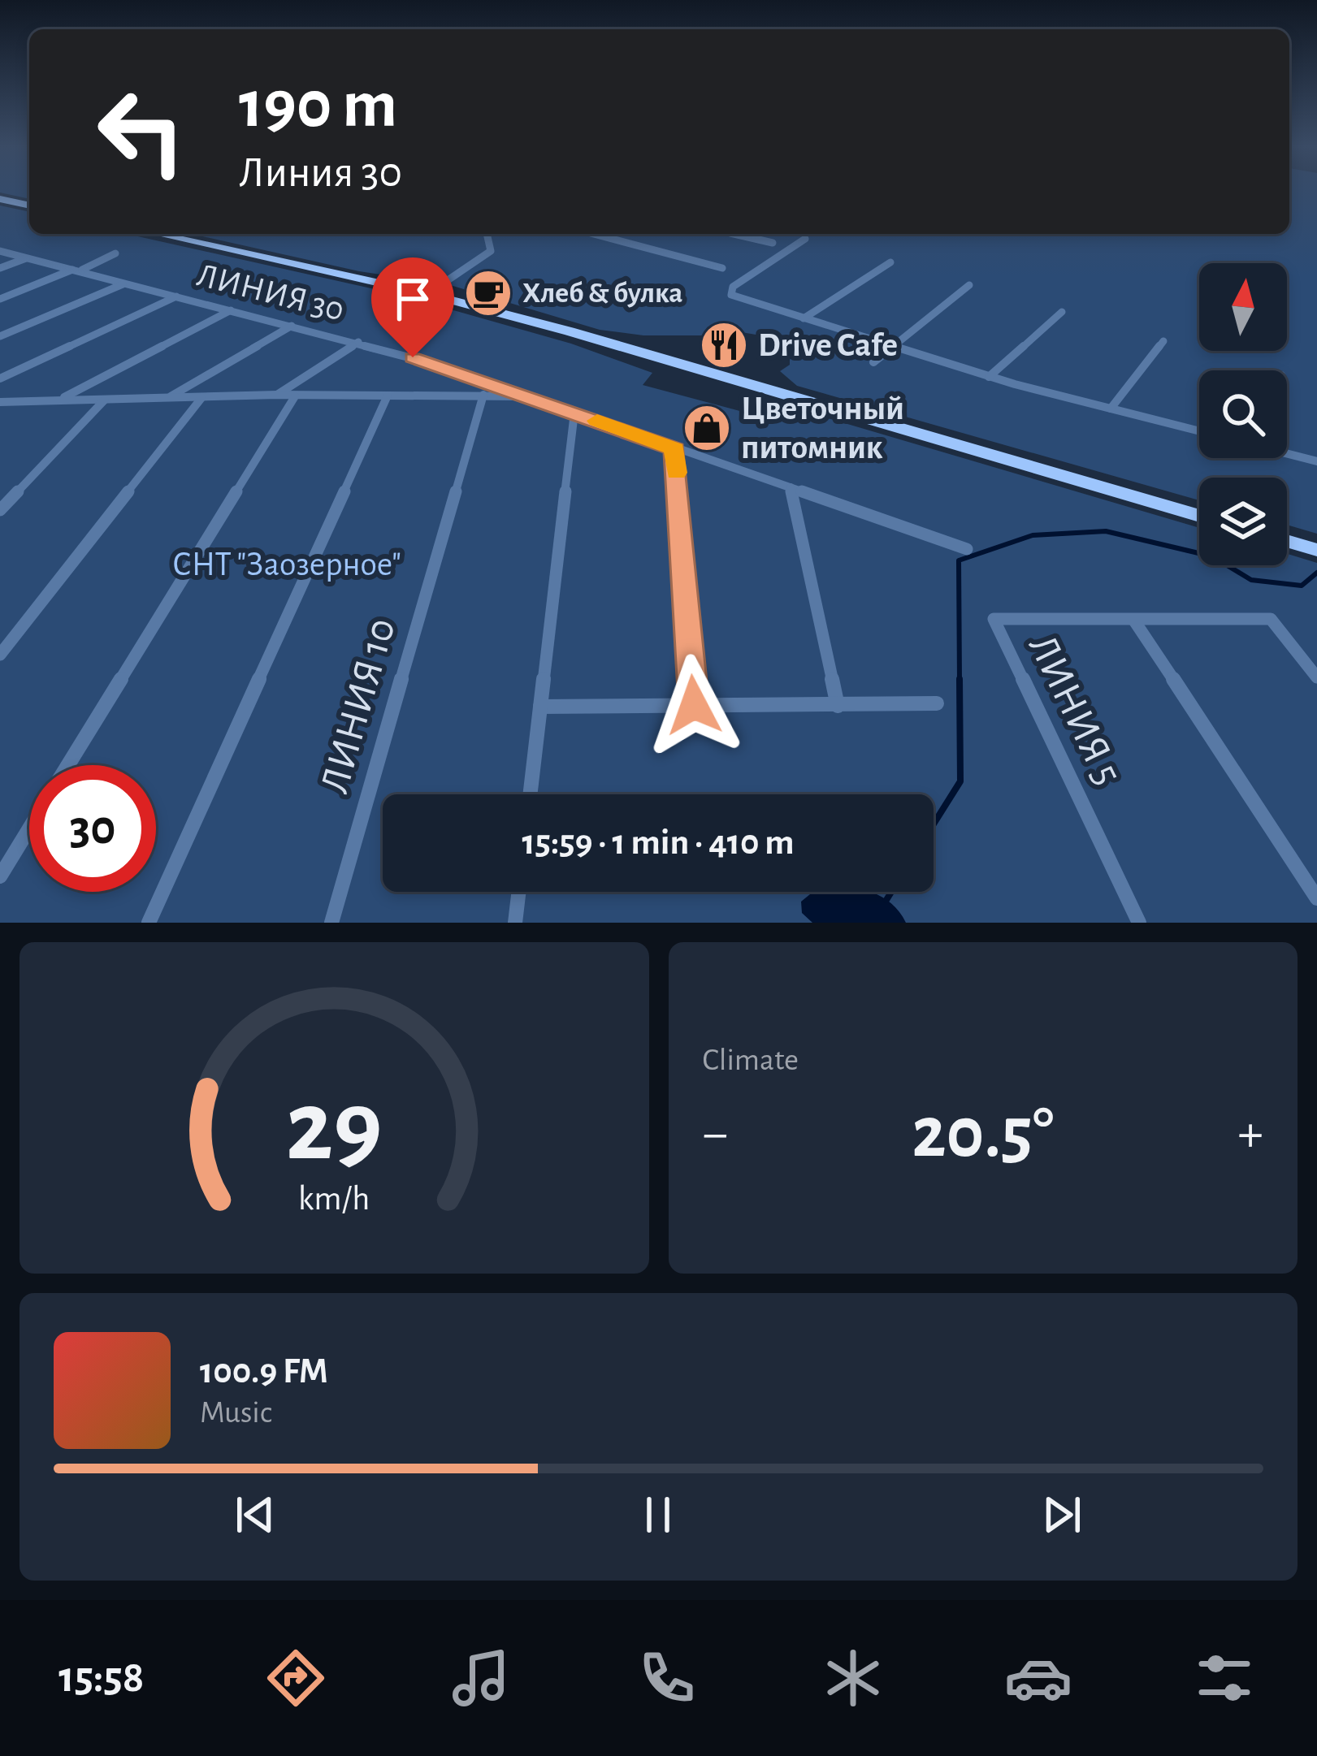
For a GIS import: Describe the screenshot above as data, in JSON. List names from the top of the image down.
{
  "streets": {
    "street": ["ЛИНИЯ 30", "ЛИНИЯ 10", "ЛИНИЯ 5"]
  },
  "parks": ["СНТ \"Заозерное\""],
  "places": {
    "cafe": ["Хлеб & булка"],
    "restaurant": ["Drive Cafe"],
    "shop": ["Цветочный питомник"]
  },
  "north": "top",
  "page": {
    "turn": ["190 m", "Линия 30"],
    "limit": "30",
    "trip": "15:59 · 1 min · 410 m",
    "tile": "Climate",
    "heat": ["−", "20.5°", "+"],
    "song": ["100.9 FM", "Music"],
    "tabs": "15:58",
    "gauge": ["29", "km/h"]
  }
}
